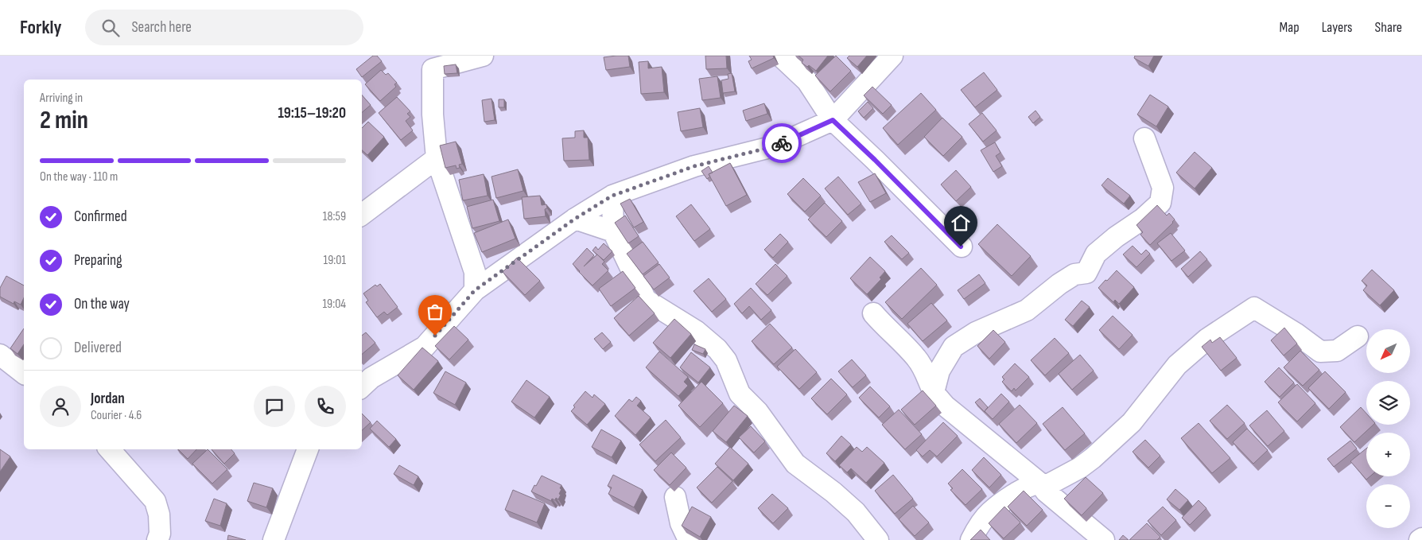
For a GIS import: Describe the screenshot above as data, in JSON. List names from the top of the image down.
{
  "north": "bottom left",
  "page": {
    "header": "Forkly",
    "search": "Search here",
    "nav": ["Map", "Layers", "Share"],
    "heading": ["2 min", "Arriving in", "19:15–19:20"],
    "panel": ["Jordan", "Courier · 4.6"],
    "bar": "On the way · 110 m",
    "list": [
      ["Confirmed", "18:59"],
      ["Preparing", "19:01"],
      ["On the way", "19:04"],
      "Delivered"
    ],
    "map_buttons": ["+", "−"]
  }
}
